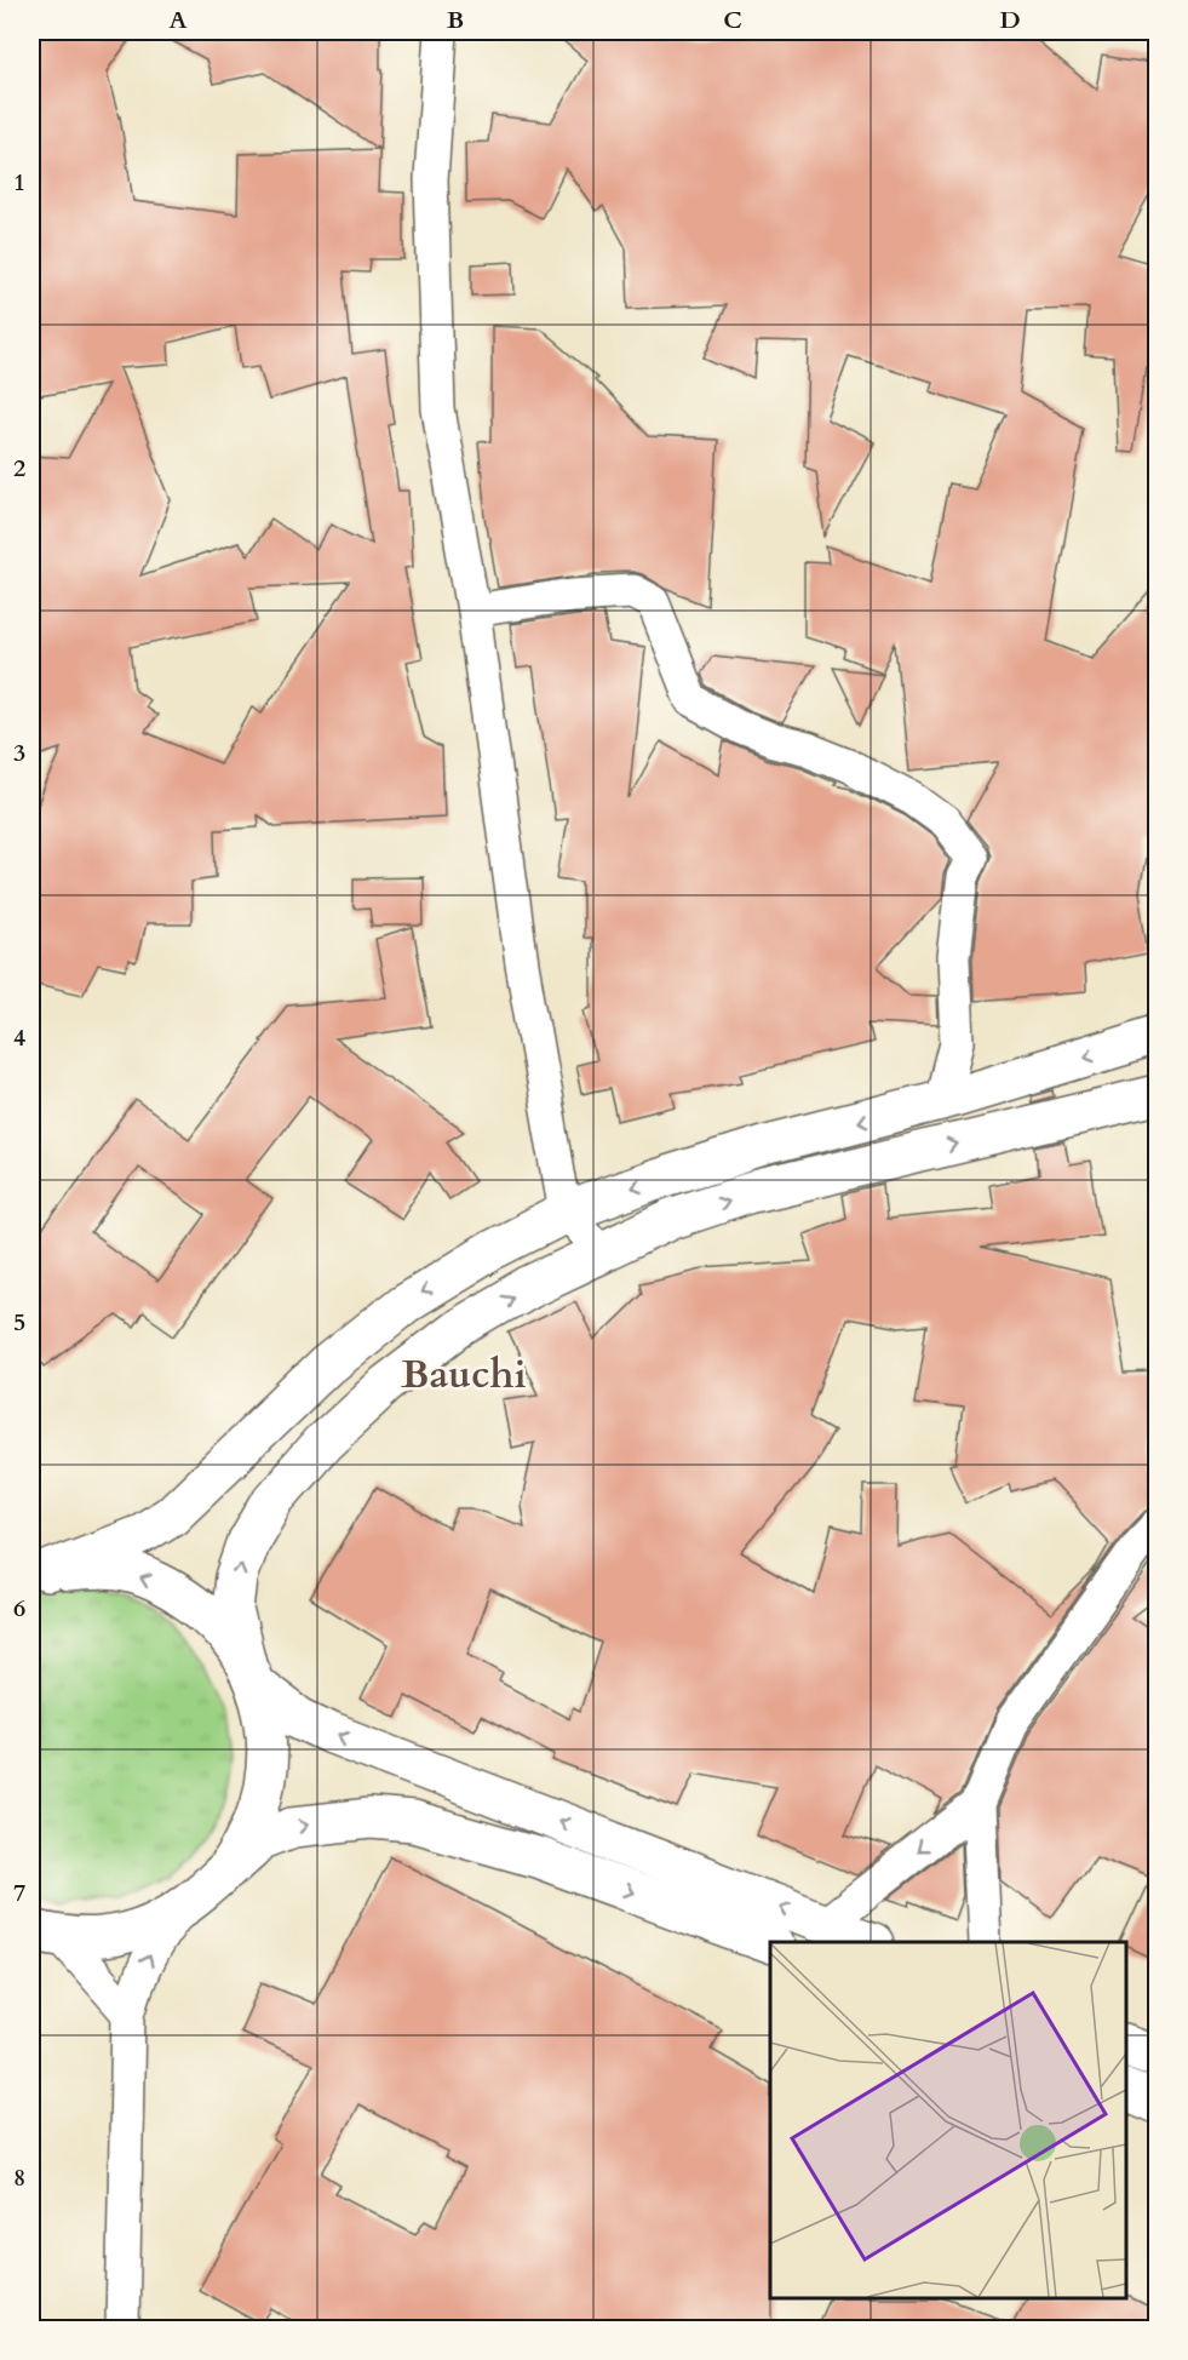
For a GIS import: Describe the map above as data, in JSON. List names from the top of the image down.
{
  "districts": ["Bauchi"],
  "grid": {
    "columns": [
      "A",
      "B",
      "C",
      "D"
    ],
    "rows": [
      "1",
      "2",
      "3",
      "4",
      "5",
      "6",
      "7",
      "8"
    ]
  }
}
